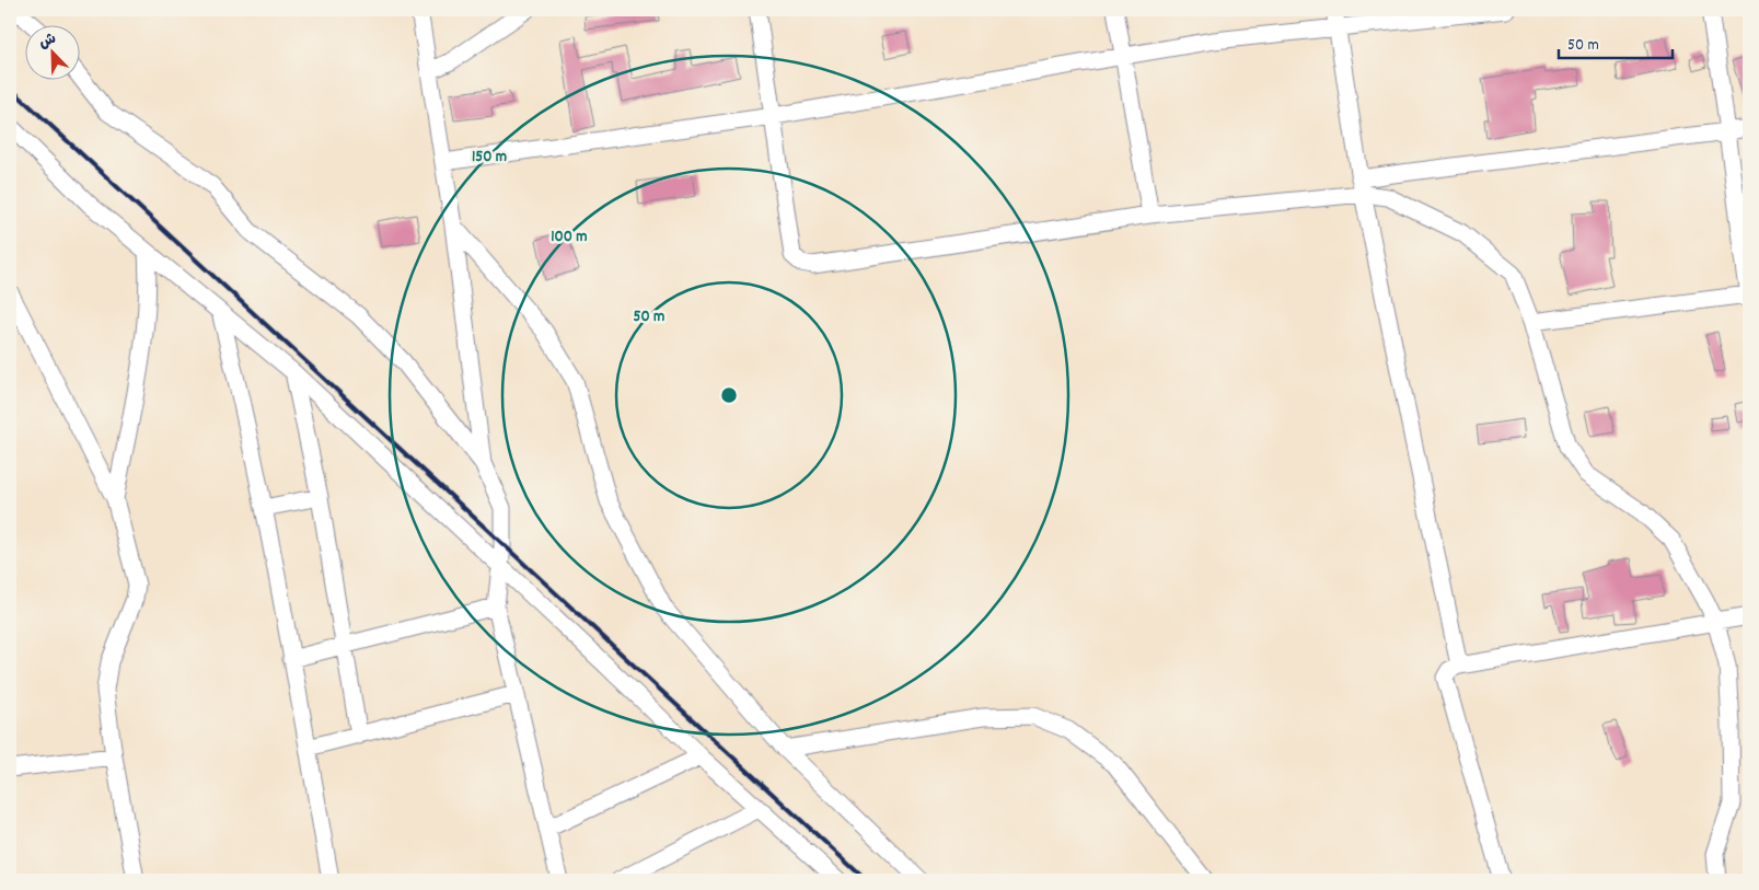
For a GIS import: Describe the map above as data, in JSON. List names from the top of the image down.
{
  "scale_bar": "50 m",
  "north": "top left",
  "rings": ["150 m", "100 m", "50 m"]
}
